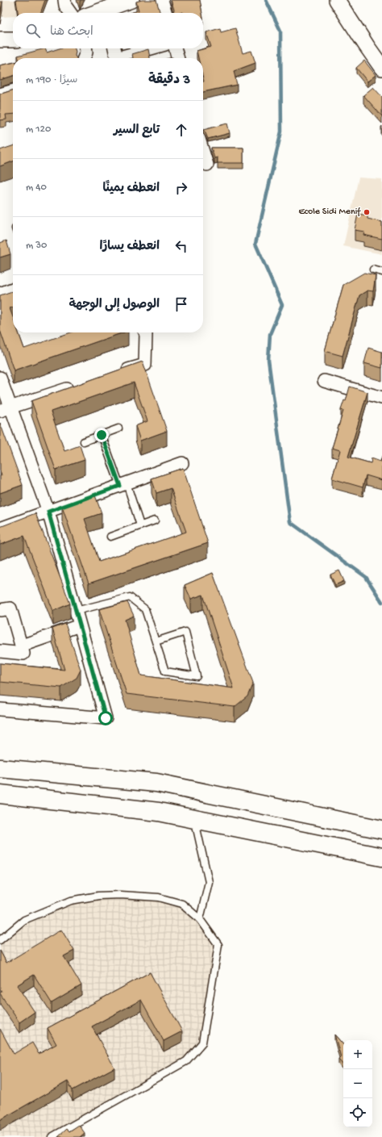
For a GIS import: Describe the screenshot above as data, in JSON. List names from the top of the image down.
{
  "places": ["Ecole Sidi Menif"],
  "page": {
    "search": "ابحث هنا",
    "heading": ["3 دقيقة", "سيرًا · 190 m"],
    "list": [
      ["تابع السير", "120 m"],
      ["انعطف يمينًا", "40 m"],
      ["انعطف يسارًا", "30 m"],
      "الوصول إلى الوجهة"
    ],
    "map_buttons": ["+", "−"]
  }
}
